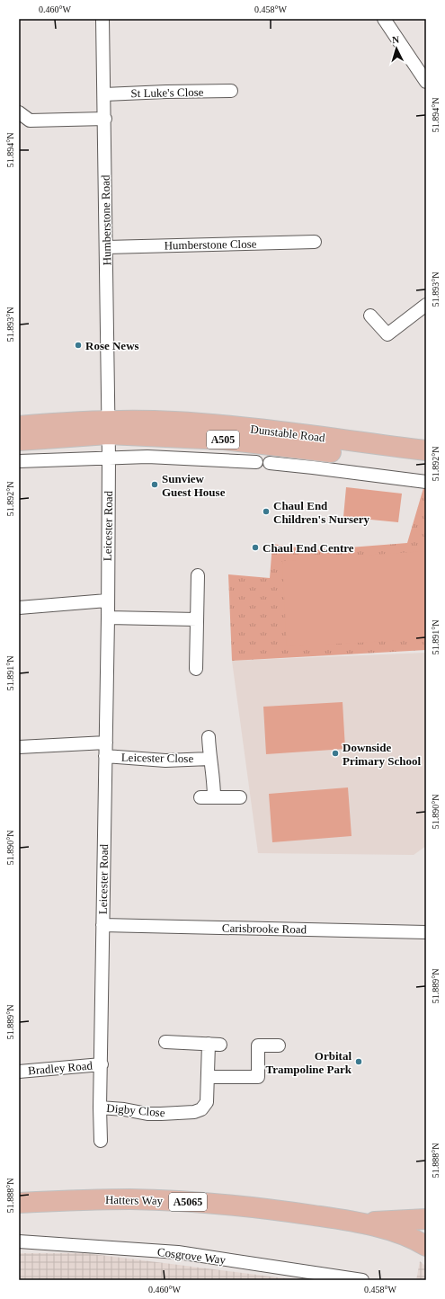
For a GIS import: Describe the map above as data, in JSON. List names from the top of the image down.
{
  "streets": {
    "main road": [
      "Dunstable Road",
      "A505",
      "Hatters Way",
      "A5065"
    ],
    "street": [
      "St Luke's Close",
      "Humberstone Road",
      "Humberstone Close",
      "Leicester Road",
      "Leicester Close",
      "Carisbrooke Road",
      "Bradley Road",
      "Digby Close",
      "Cosgrove Way"
    ]
  },
  "crossings": [
    ["St Luke's Close", "Humberstone Road"],
    ["Humberstone Road", "Humberstone Close"],
    ["Humberstone Road", "Dunstable Road"],
    ["Humberstone Road", "Leicester Road"],
    ["Dunstable Road", "Leicester Road"],
    ["Leicester Road", "Leicester Close"],
    ["Leicester Road", "Carisbrooke Road"],
    ["Leicester Road", "Bradley Road"],
    ["Leicester Road", "Digby Close"]
  ],
  "places": [
    "Rose News",
    "Sunview Guest House",
    "Chaul End Children's Nursery",
    "Chaul End Centre",
    "Downside Primary School",
    "Orbital Trampoline Park"
  ],
  "north": "top",
  "coordinates": [
    "0.460°W",
    "0.458°W",
    "51.894°N",
    "51.893°N",
    "51.892°N",
    "51.891°N",
    "51.890°N",
    "51.889°N",
    "51.888°N"
  ]
}
